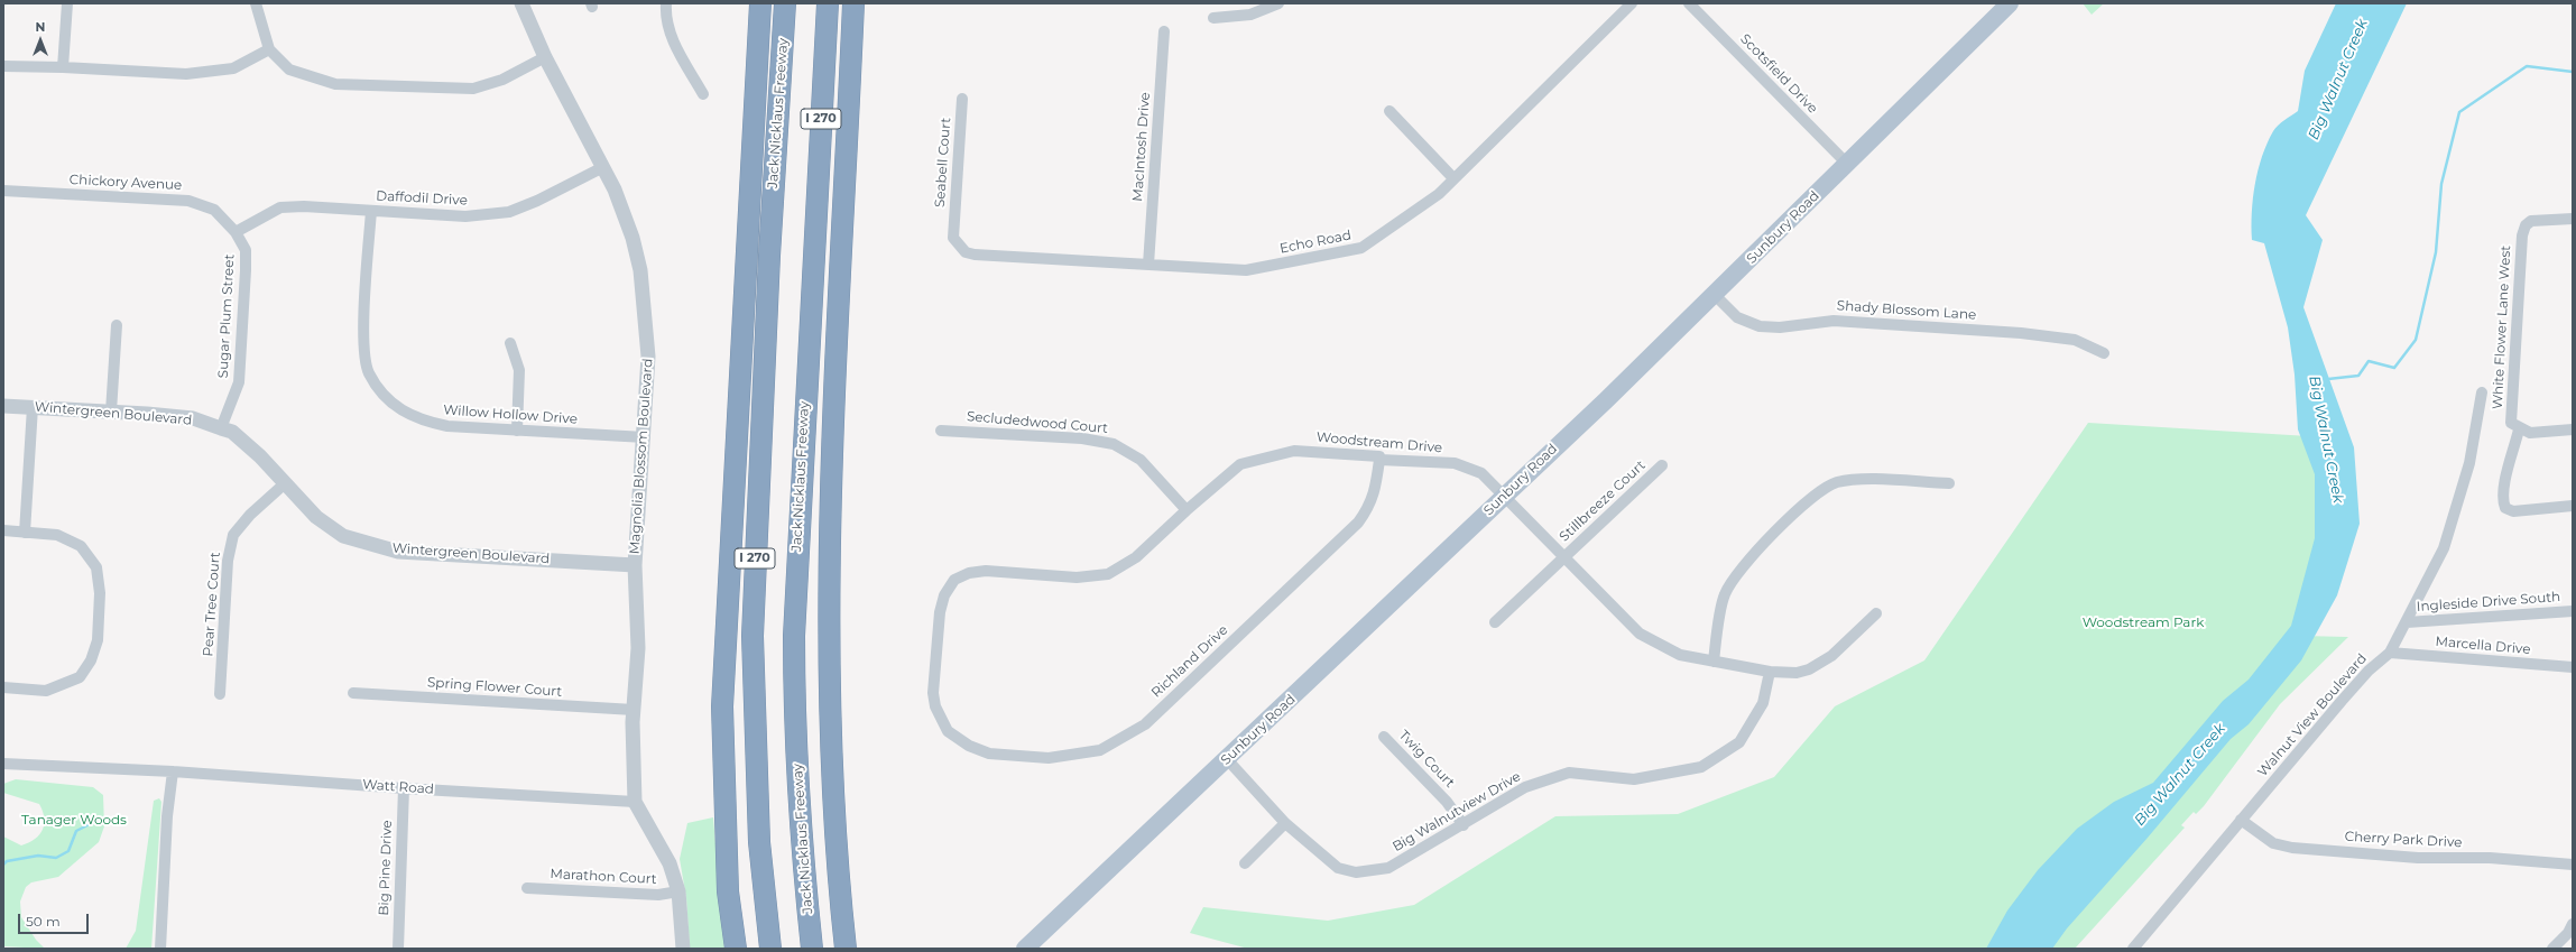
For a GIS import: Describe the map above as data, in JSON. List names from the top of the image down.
{
  "streets": {
    "highway": ["Jack Nicklaus Freeway", "I 270"],
    "main road": ["Sunbury Road"],
    "street": [
      "Scotsfield Drive",
      "MacIntosh Drive",
      "Seabell Court",
      "Chickory Avenue",
      "Daffodil Drive",
      "Echo Road",
      "Shady Blossom Lane",
      "Sugar Plum Street",
      "White Flower Lane West",
      "Wintergreen Boulevard",
      "Willow Hollow Drive",
      "Secludedwood Court",
      "Woodstream Drive",
      "Magnolia Blossom Boulevard",
      "Stillbreeze Court",
      "Ingleside Drive South",
      "Pear Tree Court",
      "Marcella Drive",
      "Richland Drive",
      "Spring Flower Court",
      "Walnut View Boulevard",
      "Twig Court",
      "Watt Road",
      "Big Walnutview Drive",
      "Cherry Park Drive",
      "Big Pine Drive",
      "Marathon Court"
    ]
  },
  "crossings": [
    ["Scotsfield Drive", "Sunbury Road"],
    ["MacIntosh Drive", "Echo Road"],
    ["Seabell Court", "Echo Road"],
    ["Chickory Avenue", "Daffodil Drive"],
    ["Chickory Avenue", "Sugar Plum Street"],
    ["Daffodil Drive", "Sugar Plum Street"],
    ["Daffodil Drive", "Willow Hollow Drive"],
    ["Daffodil Drive", "Magnolia Blossom Boulevard"],
    ["Sunbury Road", "Shady Blossom Lane"],
    ["Sunbury Road", "Woodstream Drive"],
    ["Sunbury Road", "Big Walnutview Drive"],
    ["Sugar Plum Street", "Wintergreen Boulevard"],
    ["Wintergreen Boulevard", "Magnolia Blossom Boulevard"],
    ["Wintergreen Boulevard", "Pear Tree Court"],
    ["Willow Hollow Drive", "Magnolia Blossom Boulevard"],
    ["Secludedwood Court", "Woodstream Drive"],
    ["Woodstream Drive", "Stillbreeze Court"],
    ["Woodstream Drive", "Richland Drive"],
    ["Woodstream Drive", "Big Walnutview Drive"],
    ["Magnolia Blossom Boulevard", "Spring Flower Court"],
    ["Magnolia Blossom Boulevard", "Watt Road"],
    ["Ingleside Drive South", "Walnut View Boulevard"],
    ["Marcella Drive", "Walnut View Boulevard"],
    ["Walnut View Boulevard", "Cherry Park Drive"],
    ["Twig Court", "Big Walnutview Drive"],
    ["Watt Road", "Big Pine Drive"]
  ],
  "water": ["Big Walnut Creek"],
  "parks": ["Woodstream Park", "Tanager Woods"],
  "scale_bar": "50 m",
  "north": "top"
}
